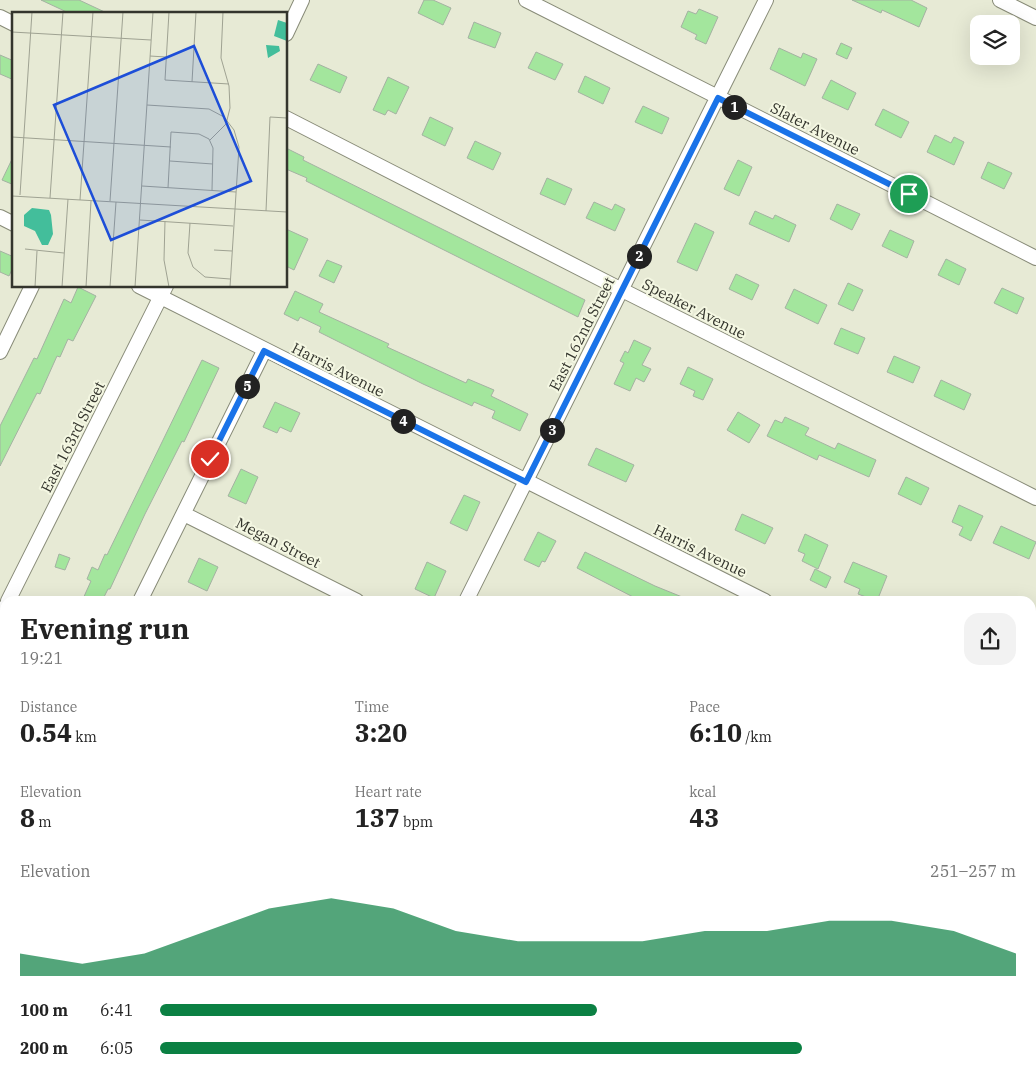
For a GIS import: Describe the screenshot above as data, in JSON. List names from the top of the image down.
{
  "streets": {
    "street": [
      "Slater Avenue",
      "Speaker Avenue",
      "East 162nd Street",
      "Harris Avenue",
      "East 163rd Street",
      "Megan Street"
    ]
  },
  "crossings": [
    ["Slater Avenue", "East 162nd Street"],
    ["Speaker Avenue", "East 162nd Street"],
    ["East 162nd Street", "Harris Avenue"],
    ["Harris Avenue", "East 163rd Street"]
  ],
  "page": {
    "pins": [
      "1",
      "2",
      "5",
      "4",
      "3"
    ],
    "heading": ["Evening run", "19:21"],
    "stats": [
      ["Distance", "0.54 km"],
      ["Time", "3:20"],
      ["Pace", "6:10 /km"],
      ["Elevation", "8 m"],
      ["Heart rate", "137 bpm"],
      ["kcal", "43"]
    ],
    "chart": ["Elevation", "251–257 m"],
    "list": [
      {
        "name": "100 m",
        "note": "6:41"
      },
      {
        "name": "200 m",
        "note": "6:05"
      }
    ]
  }
}
